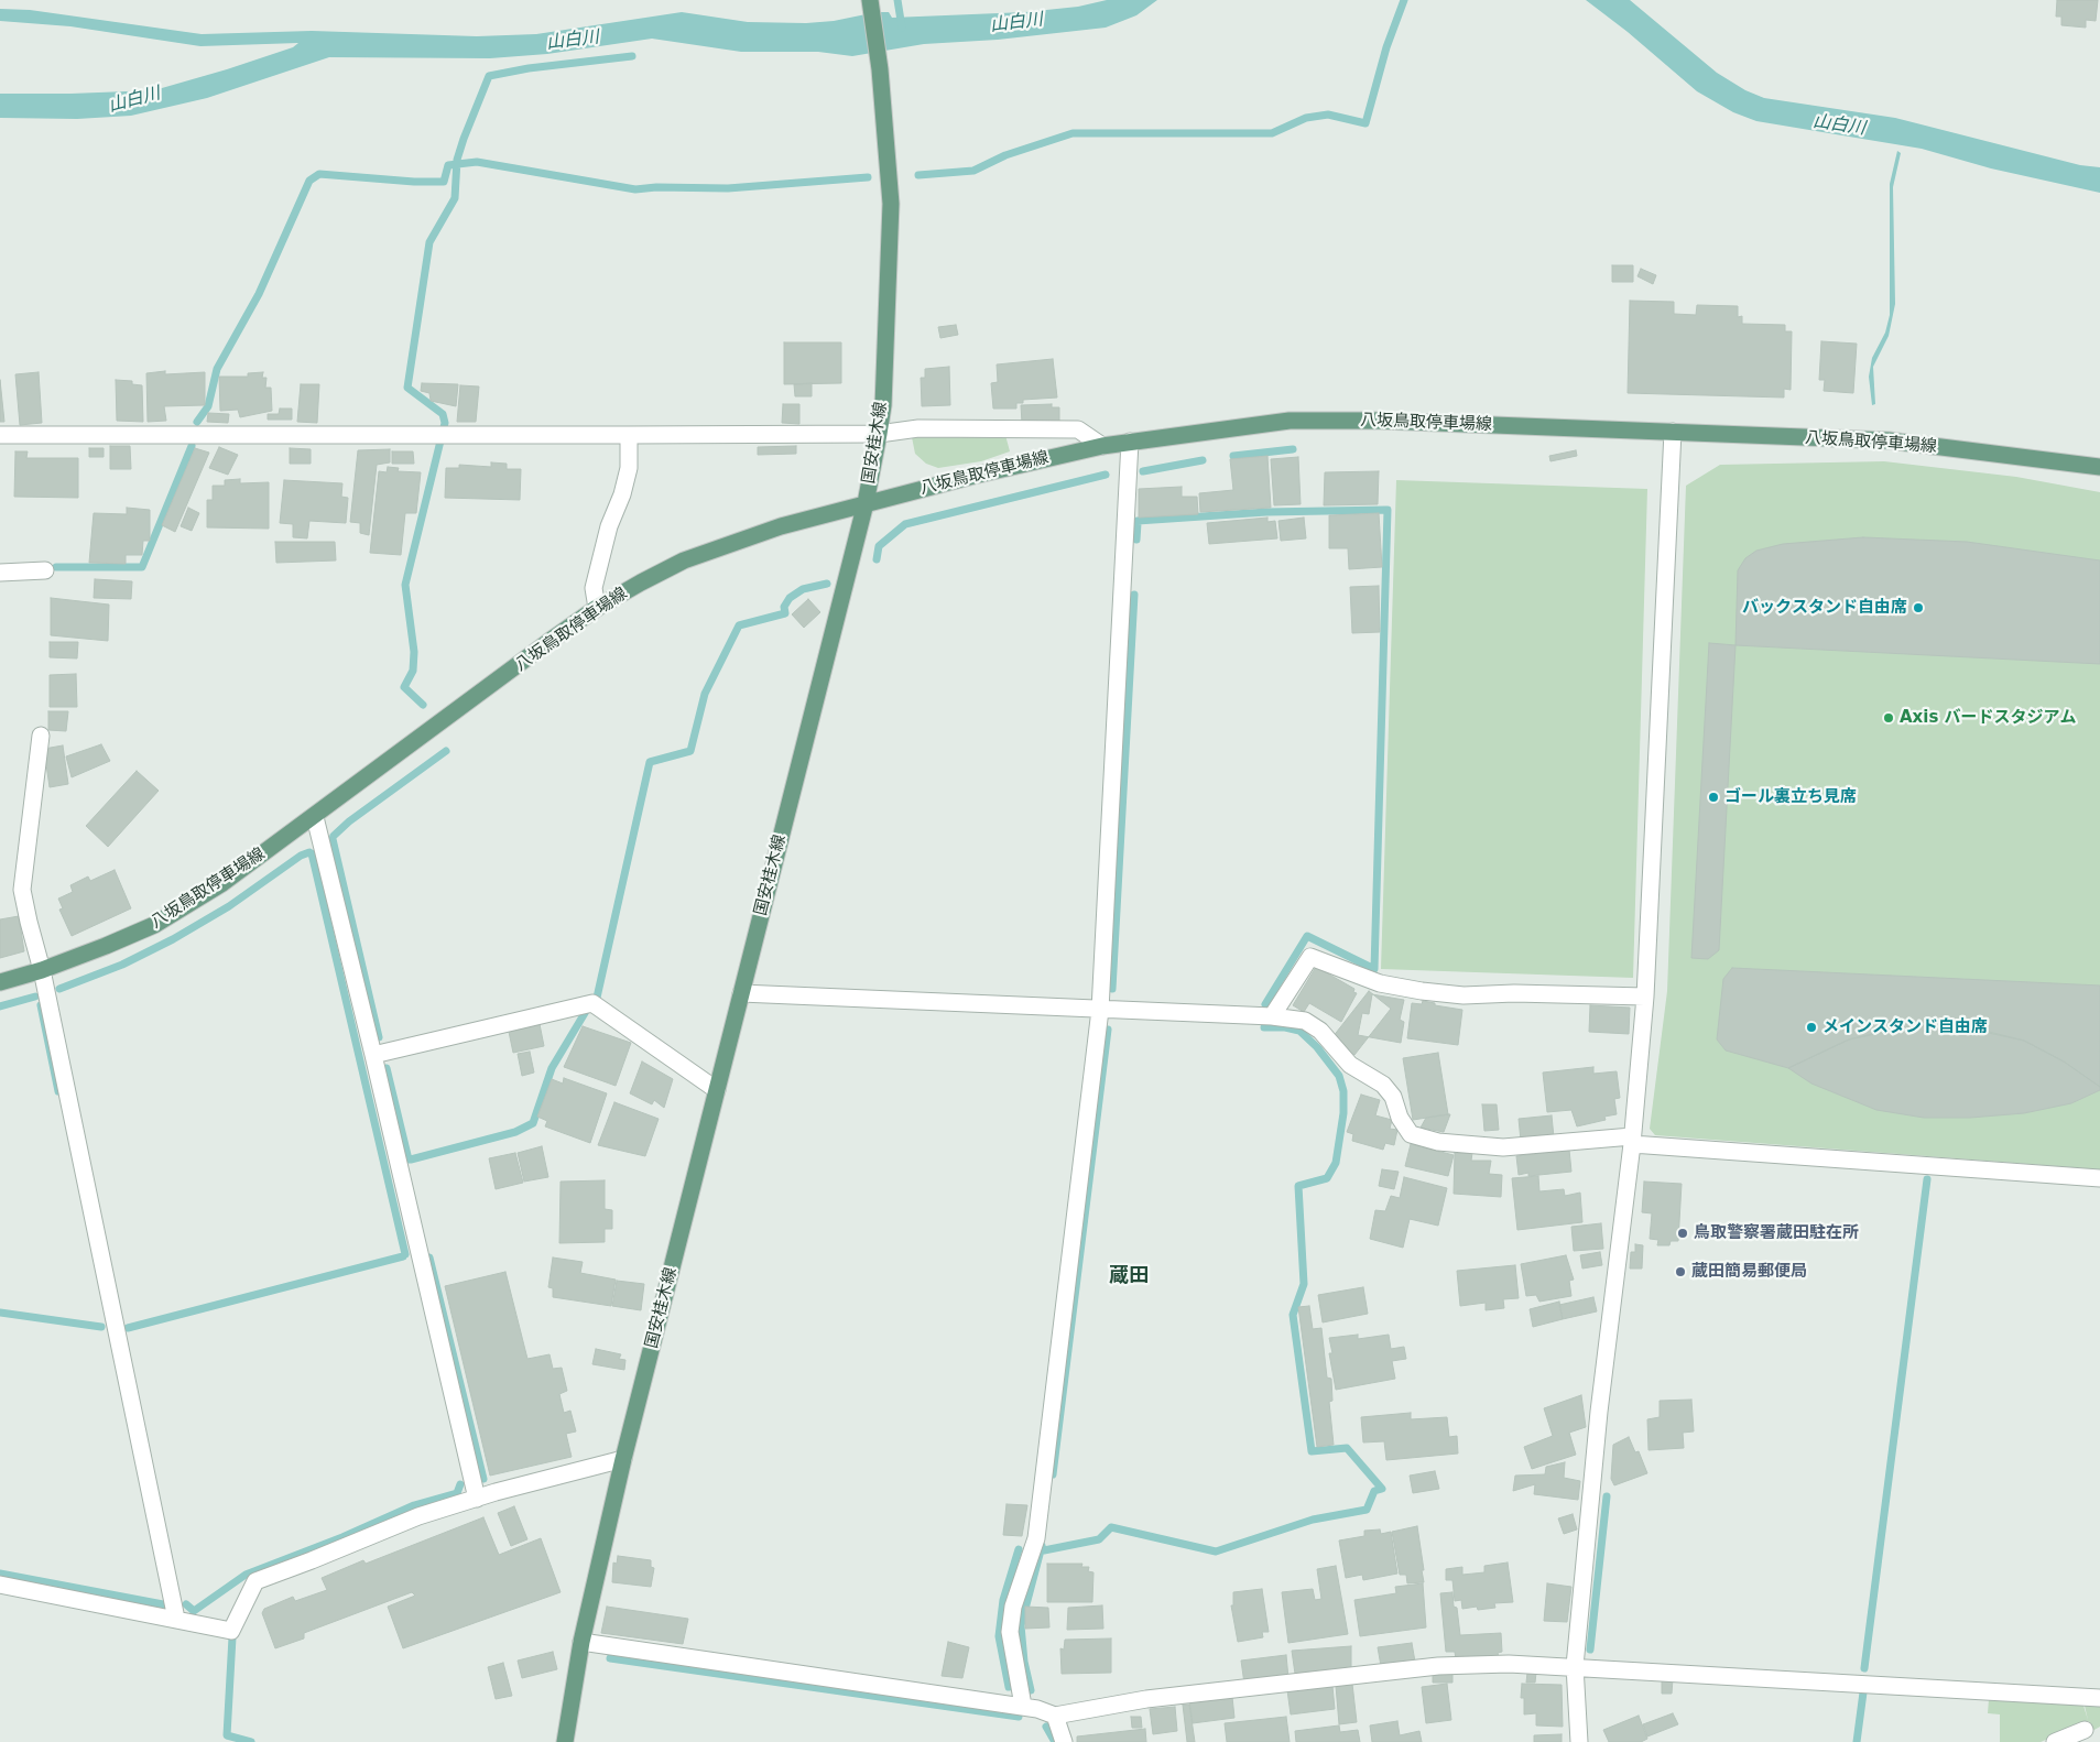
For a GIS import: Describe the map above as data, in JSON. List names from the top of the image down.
{
  "streets": {
    "main road": ["八坂鳥取停車場線", "国安桂木線"]
  },
  "crossings": [
    ["八坂鳥取停車場線", "国安桂木線"]
  ],
  "districts": ["蔵田"],
  "water": ["山白川"],
  "places": [
    "バックスタンド自由席",
    "Axis バードスタジアム",
    "ゴール裏立ち見席",
    "メインスタンド自由席",
    "鳥取警察署蔵田駐在所",
    "蔵田簡易郵便局"
  ]
}
